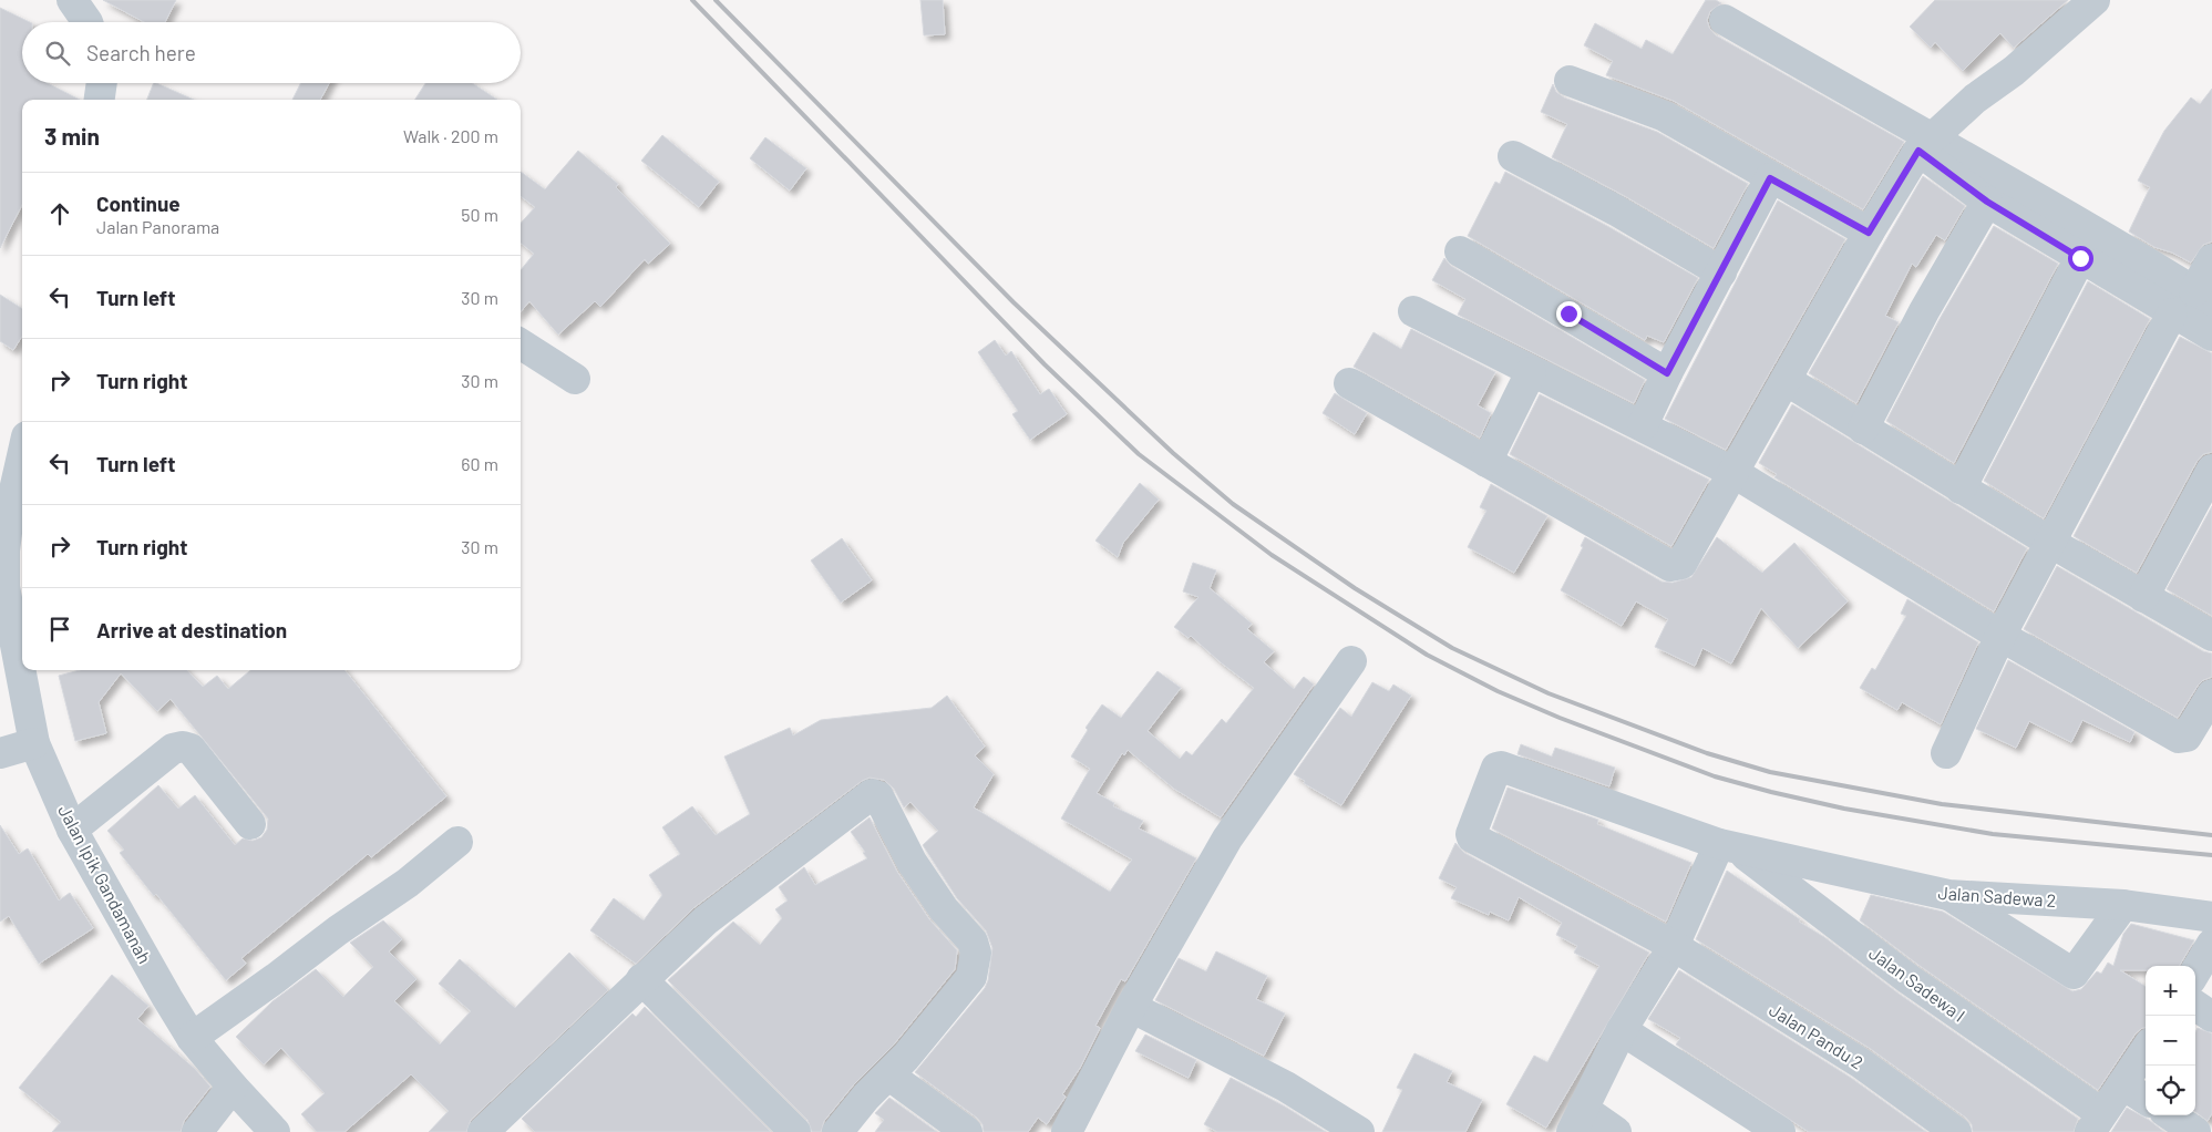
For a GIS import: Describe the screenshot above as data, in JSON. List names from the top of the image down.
{
  "streets": {
    "street": [
      "Jalan Ipik Gandamanah",
      "Jalan Sadewa 2",
      "Jalan Sadewa I",
      "Jalan Pandu 2"
    ]
  },
  "crossings": [
    ["Jalan Sadewa 2", "Jalan Sadewa I"],
    ["Jalan Sadewa 2", "Jalan Pandu 2"],
    ["Jalan Sadewa I", "Jalan Pandu 2"]
  ],
  "page": {
    "search": "Search here",
    "heading": ["3 min", "Walk · 200 m"],
    "list": [
      ["Continue", "Jalan Panorama", "50 m"],
      ["Turn left", "30 m"],
      ["Turn right", "30 m"],
      ["Turn left", "60 m"],
      ["Turn right", "30 m"],
      "Arrive at destination"
    ],
    "map_buttons": ["+", "−"]
  }
}
